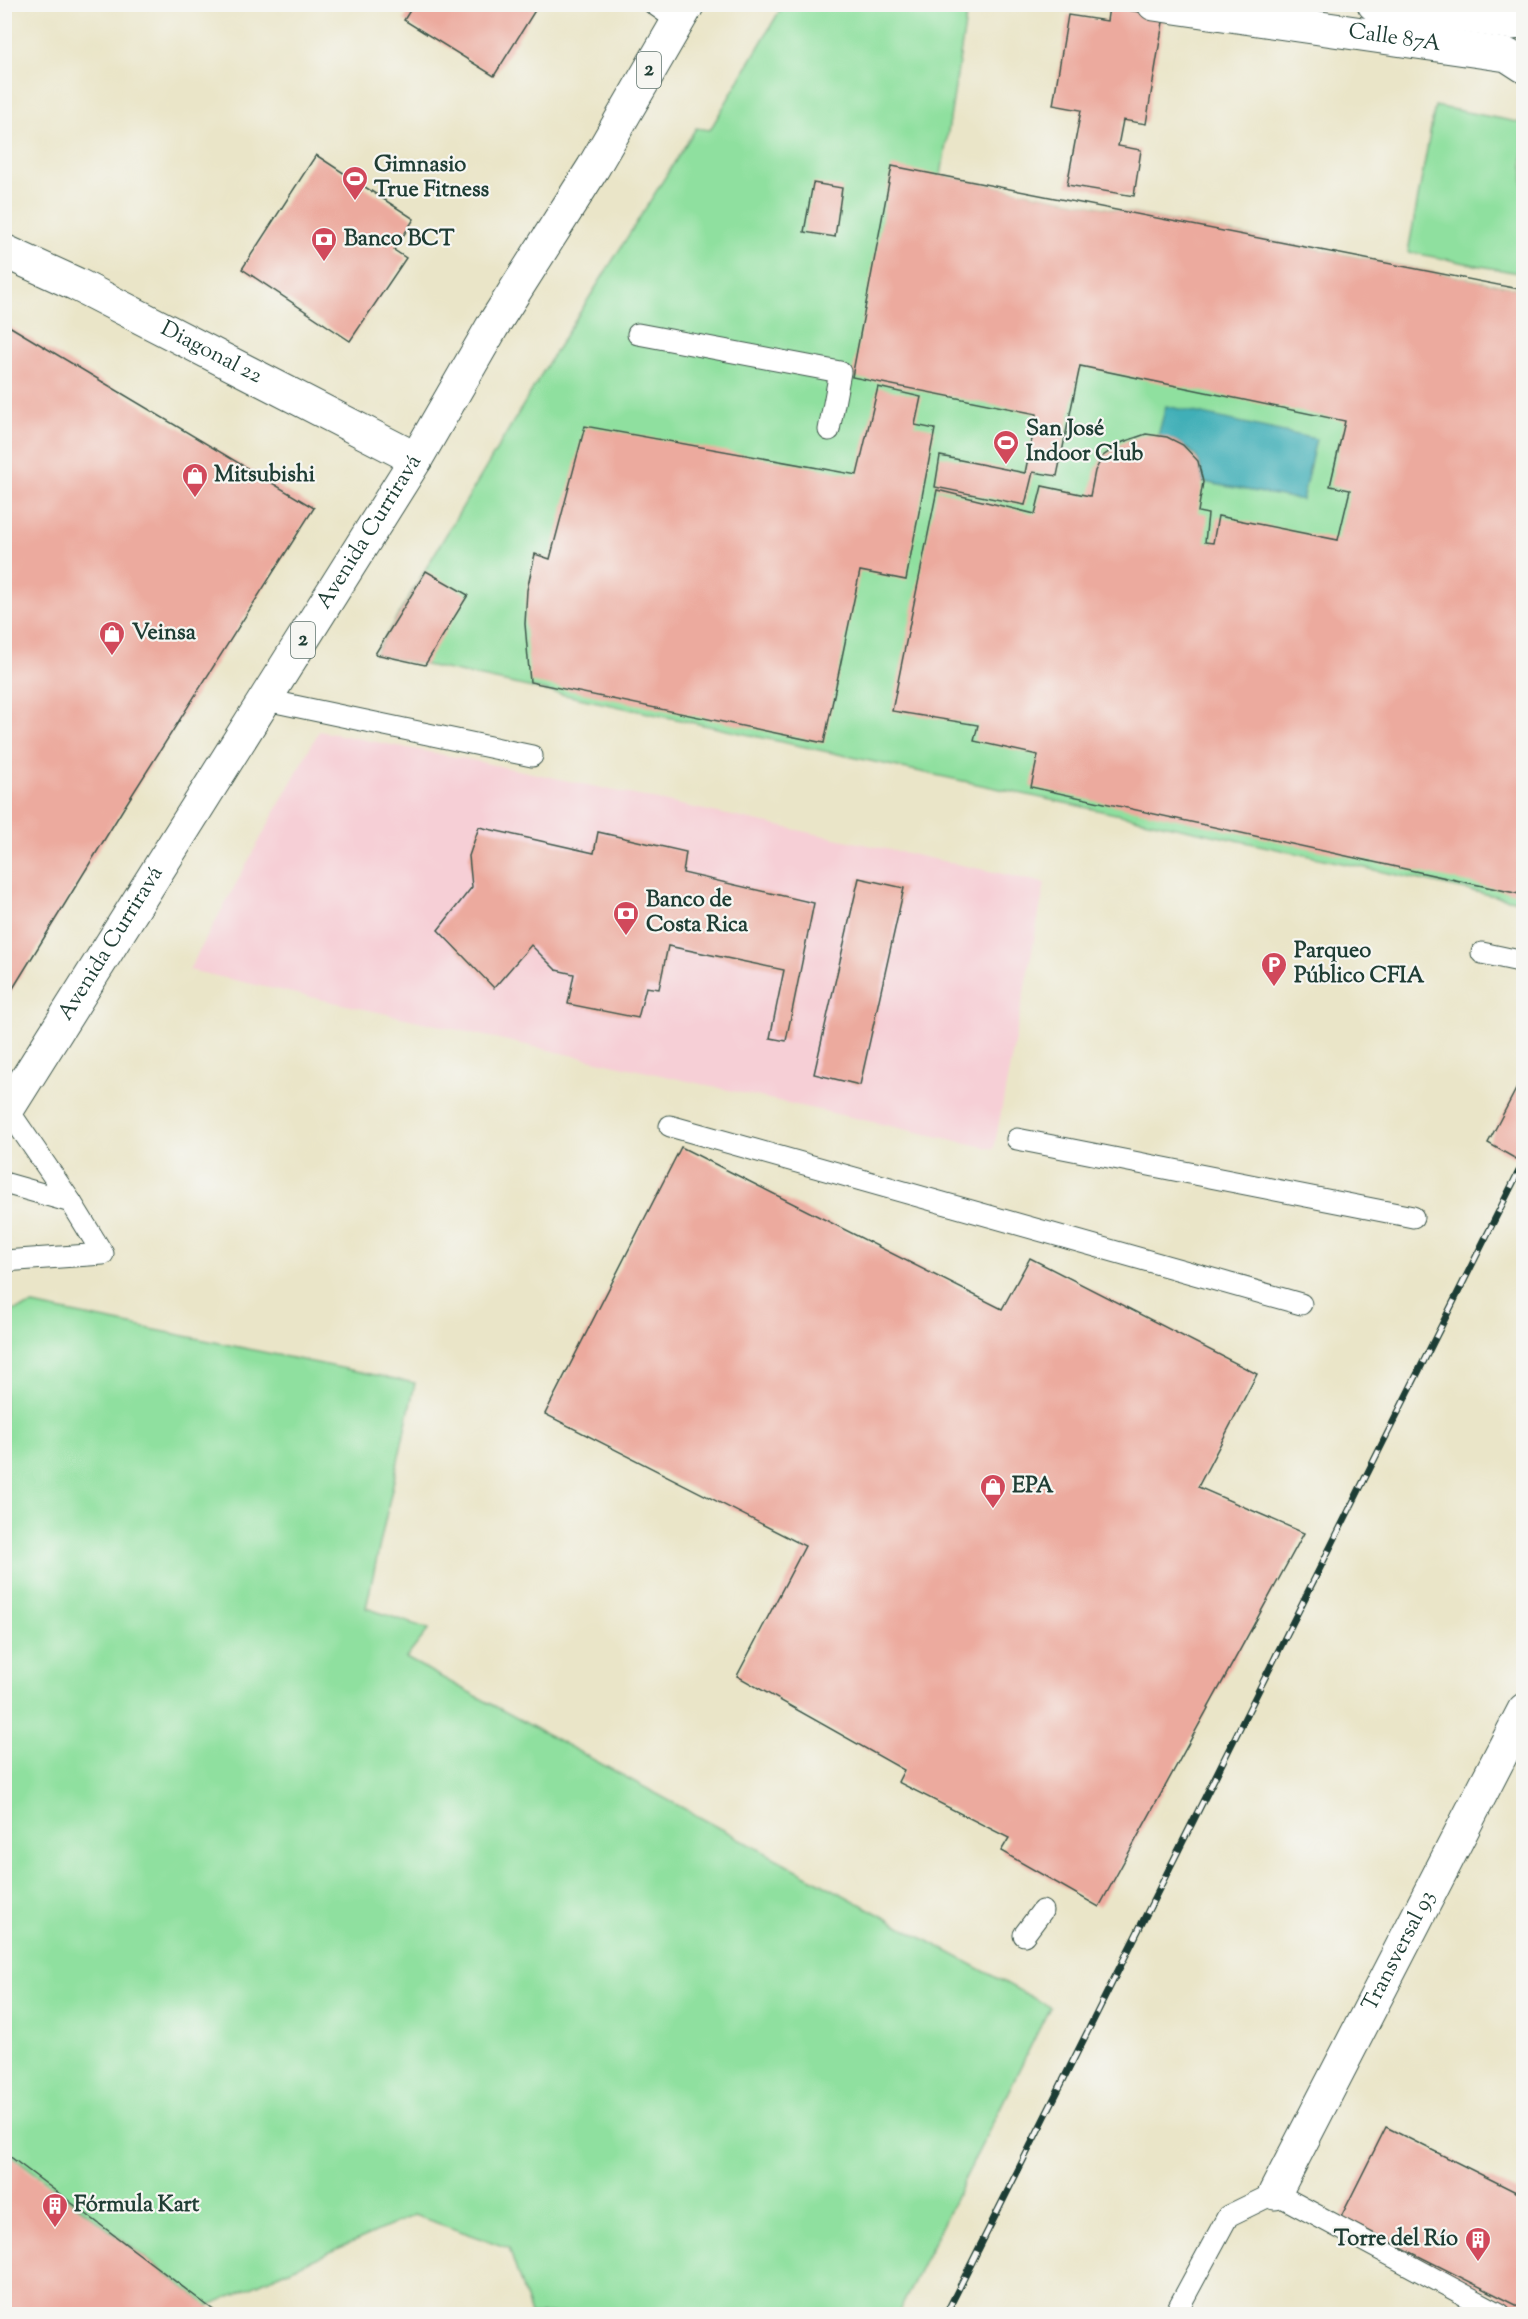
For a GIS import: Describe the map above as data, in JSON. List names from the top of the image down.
{
  "streets": {
    "main road": [
      "Calle 87A",
      "2",
      "Diagonal 22",
      "Avenida Curriravá",
      "Transversal 93"
    ]
  },
  "crossings": [
    ["Diagonal 22", "Avenida Curriravá"]
  ],
  "places": {
    "sports": ["Gimnasio True Fitness", "San José Indoor Club"],
    "bank": ["Banco BCT", "Banco de Costa Rica"],
    "shop": ["Mitsubishi", "Veinsa", "EPA"],
    "parking": ["Parqueo Público CFIA"],
    "building": ["Fórmula Kart", "Torre del Río"]
  }
}
